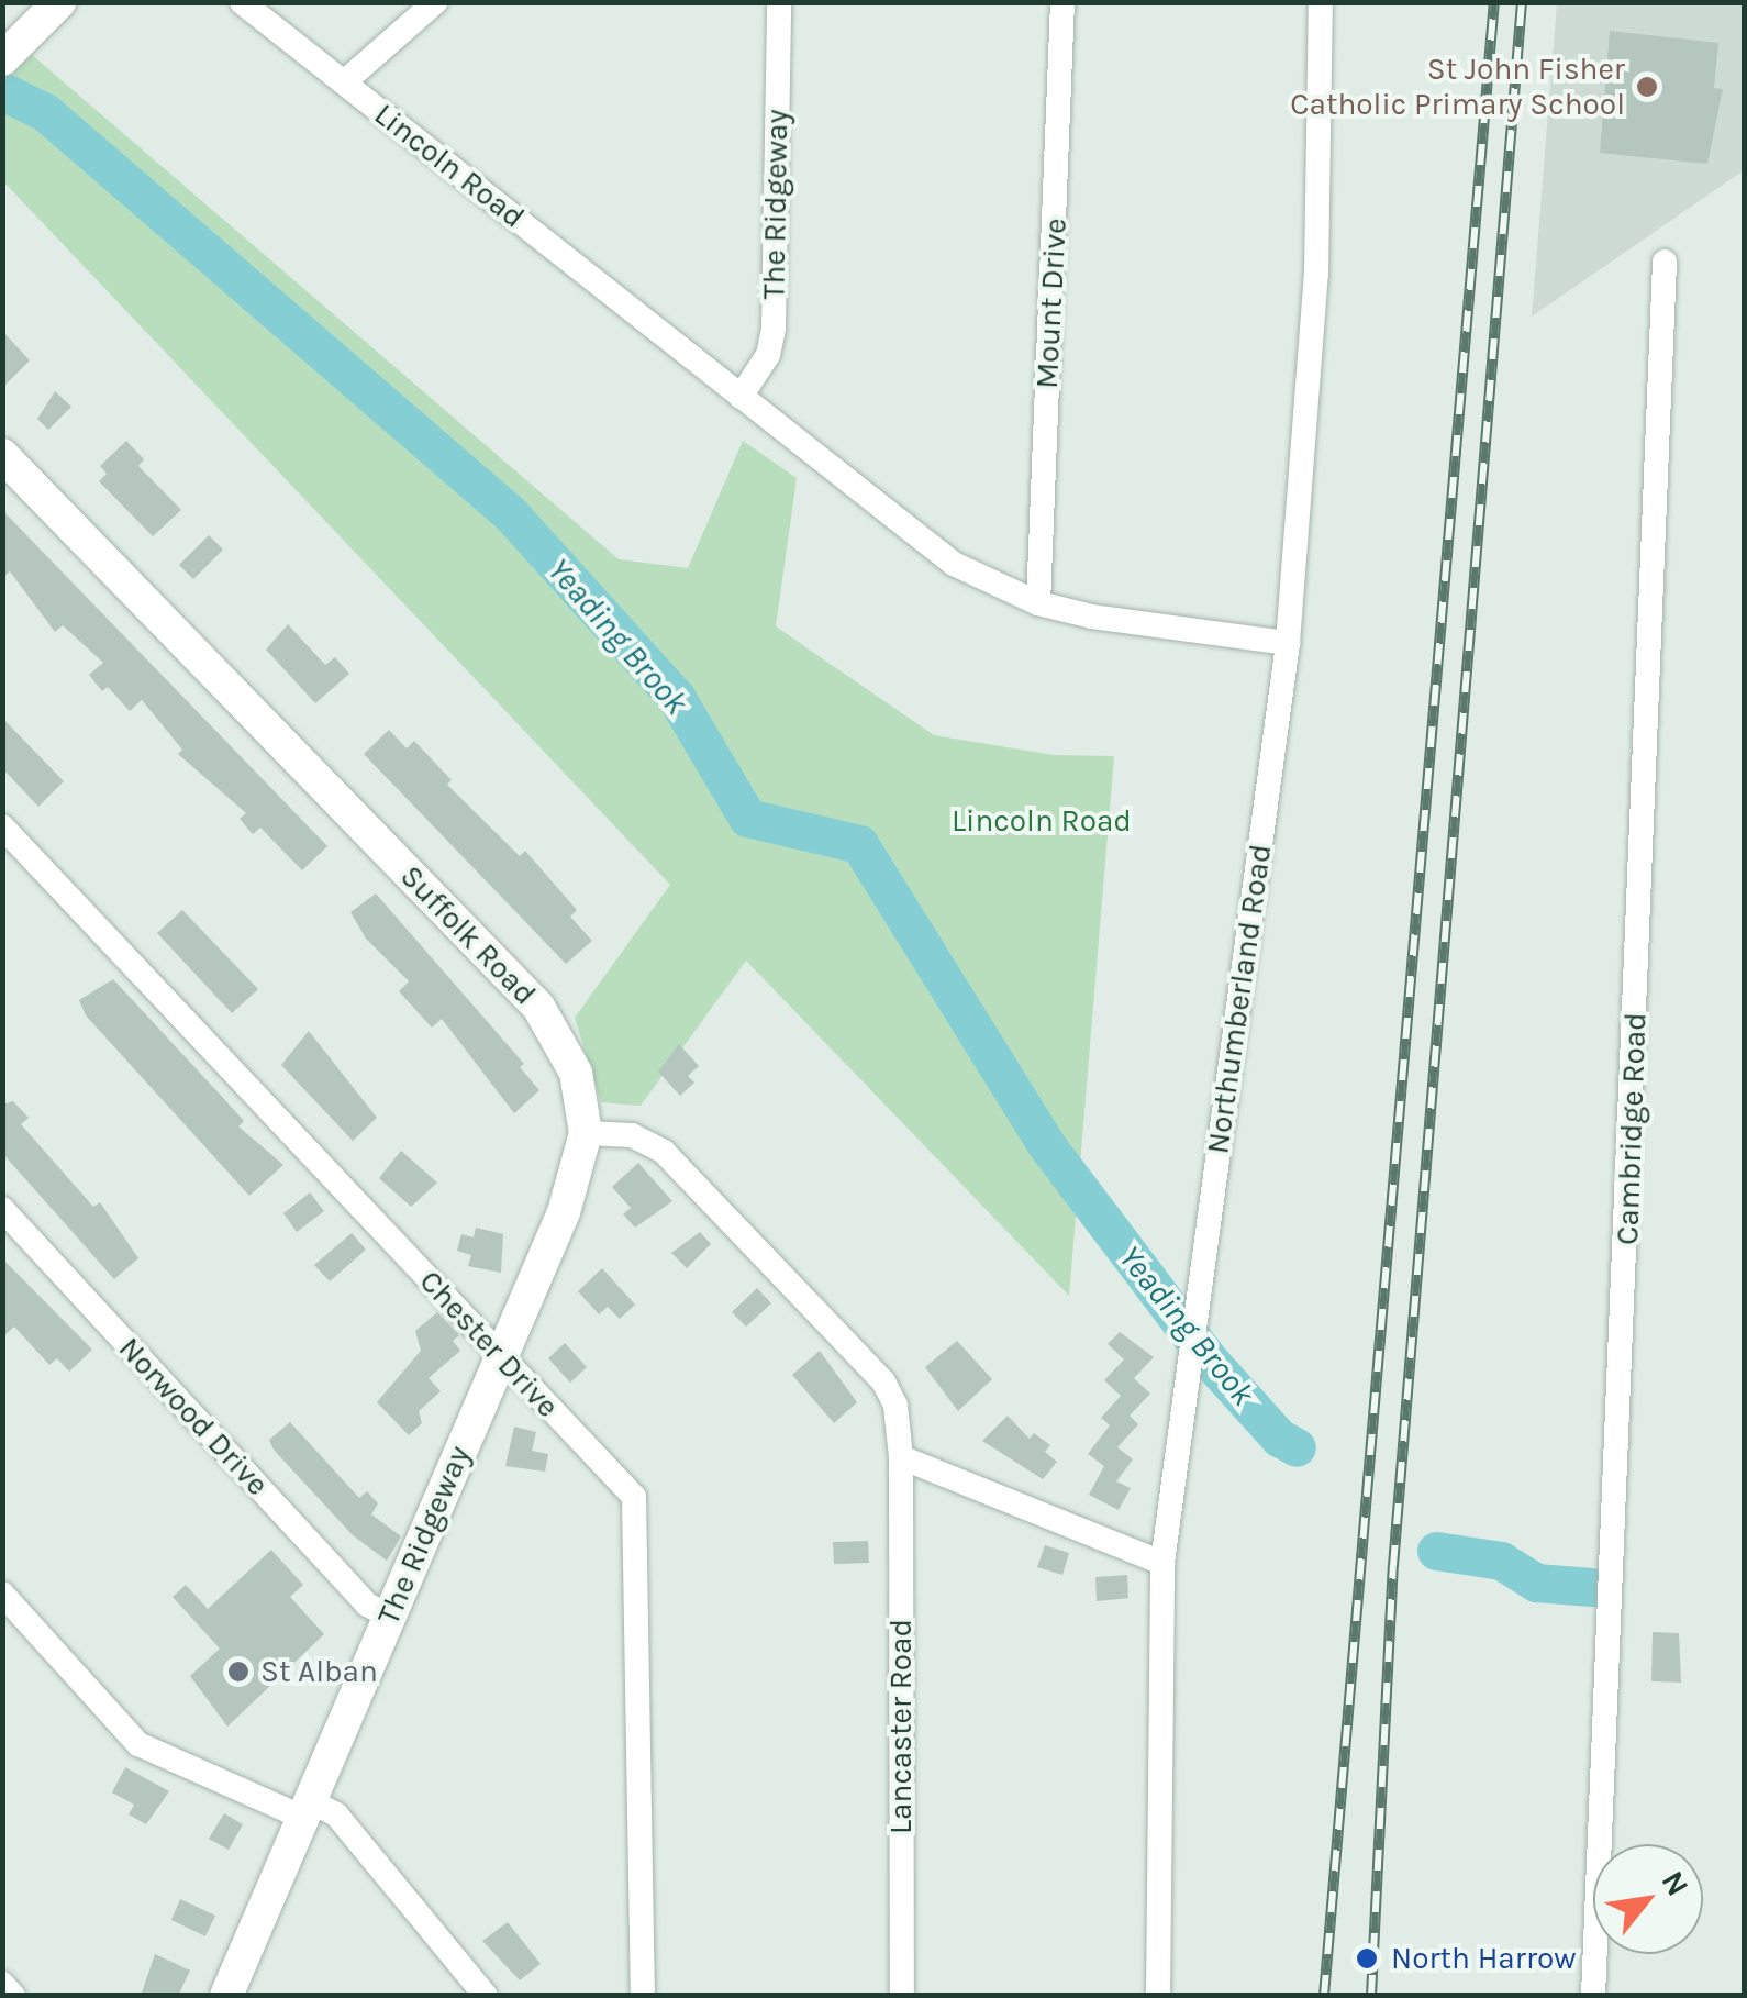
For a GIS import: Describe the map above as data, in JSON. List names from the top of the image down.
{
  "streets": {
    "street": [
      "Lincoln Road",
      "The Ridgeway",
      "Mount Drive",
      "Suffolk Road",
      "Northumberland Road",
      "Cambridge Road",
      "Chester Drive",
      "Norwood Drive",
      "Lancaster Road"
    ]
  },
  "crossings": [
    ["Lincoln Road", "The Ridgeway"],
    ["Lincoln Road", "Mount Drive"],
    ["Lincoln Road", "Northumberland Road"],
    ["The Ridgeway", "Suffolk Road"],
    ["The Ridgeway", "Chester Drive"],
    ["The Ridgeway", "Norwood Drive"]
  ],
  "water": ["Yeading Brook"],
  "parks": ["Lincoln Road"],
  "places": ["St John Fisher Catholic Primary School", "St Alban", "North Harrow"],
  "north": "top right"
}
